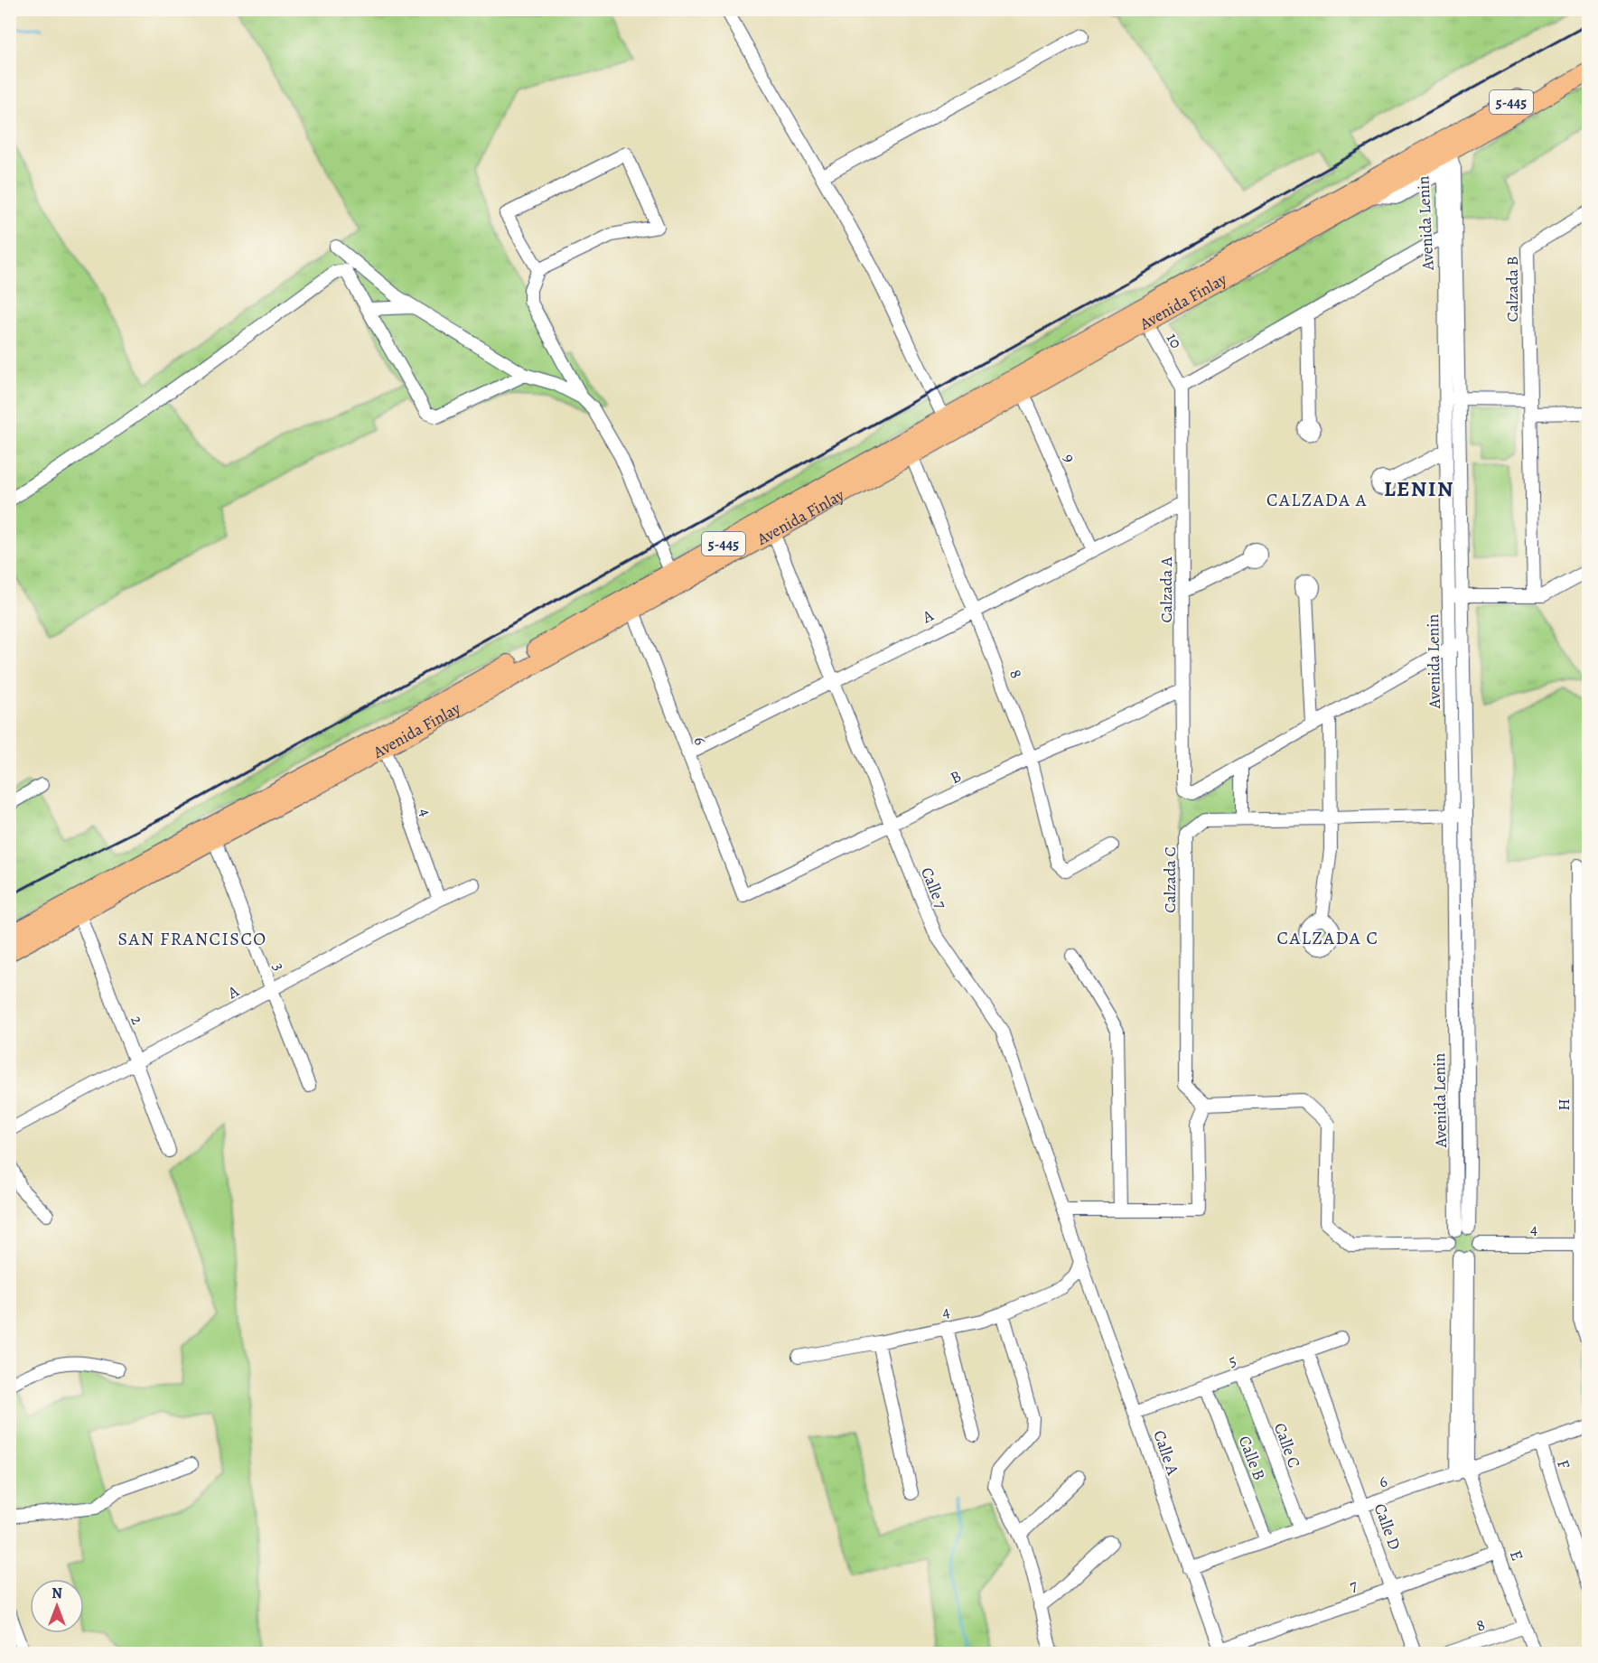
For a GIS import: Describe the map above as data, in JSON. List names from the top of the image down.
{
  "streets": {
    "highway": ["5-445", "Avenida Finlay"],
    "street": [
      "Avenida Lenin",
      "Calzada B",
      "10",
      "9",
      "Calzada A",
      "A",
      "8",
      "6",
      "B",
      "4",
      "Calzada C",
      "Calle 7",
      "3",
      "2",
      "H",
      "5",
      "Calle C",
      "Calle A",
      "Calle B",
      "F",
      "Calle D",
      "E",
      "7"
    ]
  },
  "crossings": [
    ["Avenida Lenin", "Avenida Finlay"],
    ["Avenida Lenin", "Calzada A"],
    ["Avenida Lenin", "4"],
    ["Avenida Lenin", "Calzada C"],
    ["Avenida Finlay", "10"],
    ["Avenida Finlay", "9"],
    ["Avenida Finlay", "8"],
    ["Avenida Finlay", "6"],
    ["Avenida Finlay", "4"],
    ["Avenida Finlay", "Calle 7"],
    ["Avenida Finlay", "3"],
    ["Avenida Finlay", "2"],
    ["10", "Calzada A"],
    ["9", "A"],
    ["Calzada A", "A"],
    ["Calzada A", "B"],
    ["A", "8"],
    ["A", "6"],
    ["A", "4"],
    ["A", "Calle 7"],
    ["A", "3"],
    ["A", "2"],
    ["8", "B"],
    ["8", "E"],
    ["6", "B"],
    ["6", "Calle C"],
    ["6", "Calle A"],
    ["6", "Calle B"],
    ["6", "F"],
    ["6", "Calle D"],
    ["6", "E"],
    ["B", "Calle 7"],
    ["4", "Calle 7"],
    ["4", "H"],
    ["4", "Calle A"],
    ["Calle 7", "Calle A"],
    ["5", "Calle C"],
    ["5", "Calle A"],
    ["5", "Calle B"],
    ["5", "Calle D"],
    ["Calle A", "7"],
    ["Calle D", "7"],
    ["E", "7"]
  ],
  "districts": [
    "LENIN",
    "CALZADA A",
    "CALZADA C",
    "SAN FRANCISCO"
  ],
  "north": "top"
}
